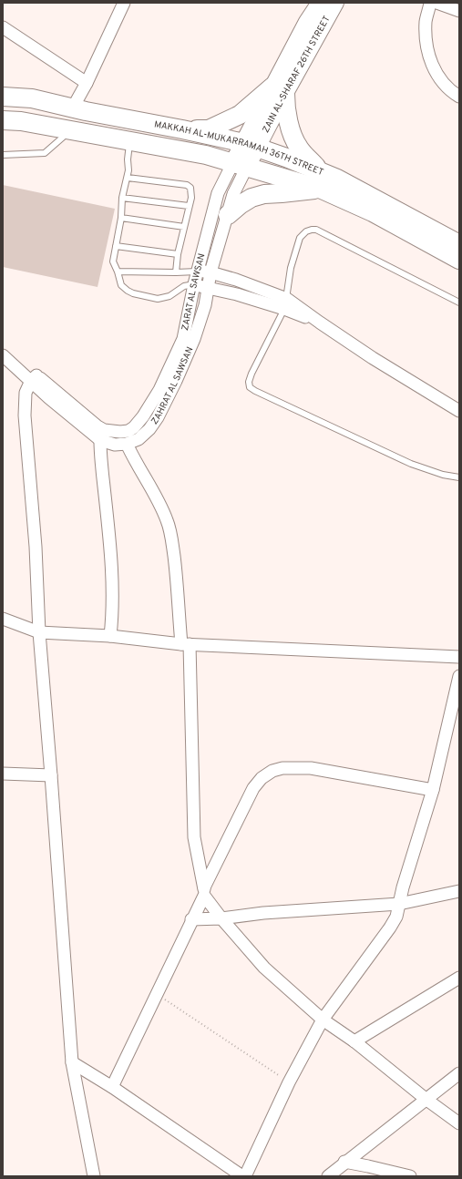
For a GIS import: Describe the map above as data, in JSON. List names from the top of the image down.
{
  "streets": {
    "main road": ["ZAIN AL-SHARAF 26TH STREET", "MAKKAH AL-MUKARRAMAH 36TH STREET"],
    "street": ["ZARAT AL SAWSAN", "ZAHRAT AL SAWSAN"]
  },
  "crossings": [
    ["ZAIN AL-SHARAF 26TH STREET", "MAKKAH AL-MUKARRAMAH 36TH STREET"],
    ["ZAIN AL-SHARAF 26TH STREET", "ZARAT AL SAWSAN"],
    ["ZAIN AL-SHARAF 26TH STREET", "ZAHRAT AL SAWSAN"],
    ["MAKKAH AL-MUKARRAMAH 36TH STREET", "ZARAT AL SAWSAN"],
    ["MAKKAH AL-MUKARRAMAH 36TH STREET", "ZAHRAT AL SAWSAN"],
    ["ZARAT AL SAWSAN", "ZAHRAT AL SAWSAN"]
  ]
}
